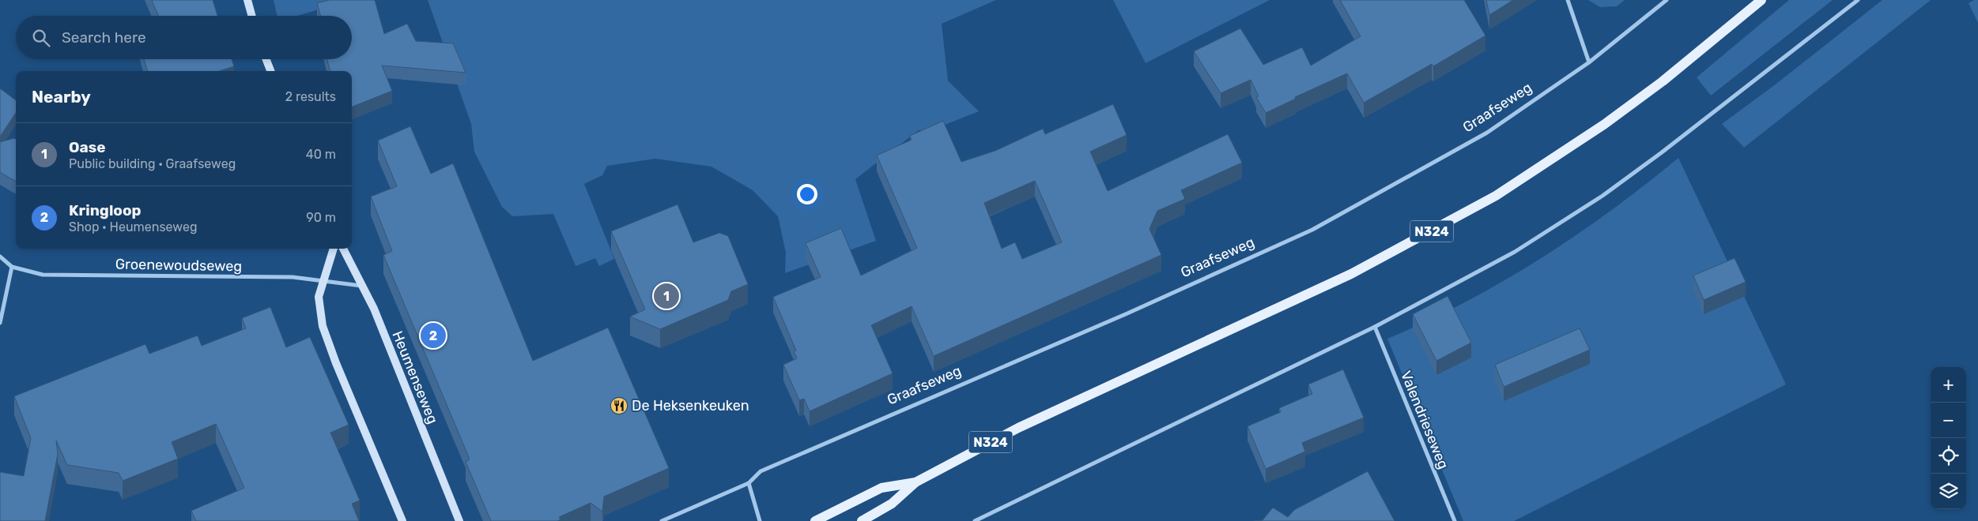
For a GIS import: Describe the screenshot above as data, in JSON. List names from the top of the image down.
{
  "streets": {
    "main road": ["N324"],
    "street": [
      "Graafseweg",
      "Groenewoudseweg",
      "Heumenseweg",
      "Valendrieseweg"
    ]
  },
  "crossings": [
    ["Groenewoudseweg", "Heumenseweg"]
  ],
  "places": {
    "restaurant": ["De Heksenkeuken"]
  },
  "page": {
    "search": "Search here",
    "heading": ["Nearby", "2 results"],
    "list": [
      {
        "mark": "1",
        "name": "Oase",
        "note": "Public building · Graafseweg",
        "value": "40 m"
      },
      {
        "mark": "2",
        "name": "Kringloop",
        "note": "Shop · Heumenseweg",
        "value": "90 m"
      }
    ],
    "pins": ["1", "2"],
    "map_buttons": ["+", "−"]
  }
}
